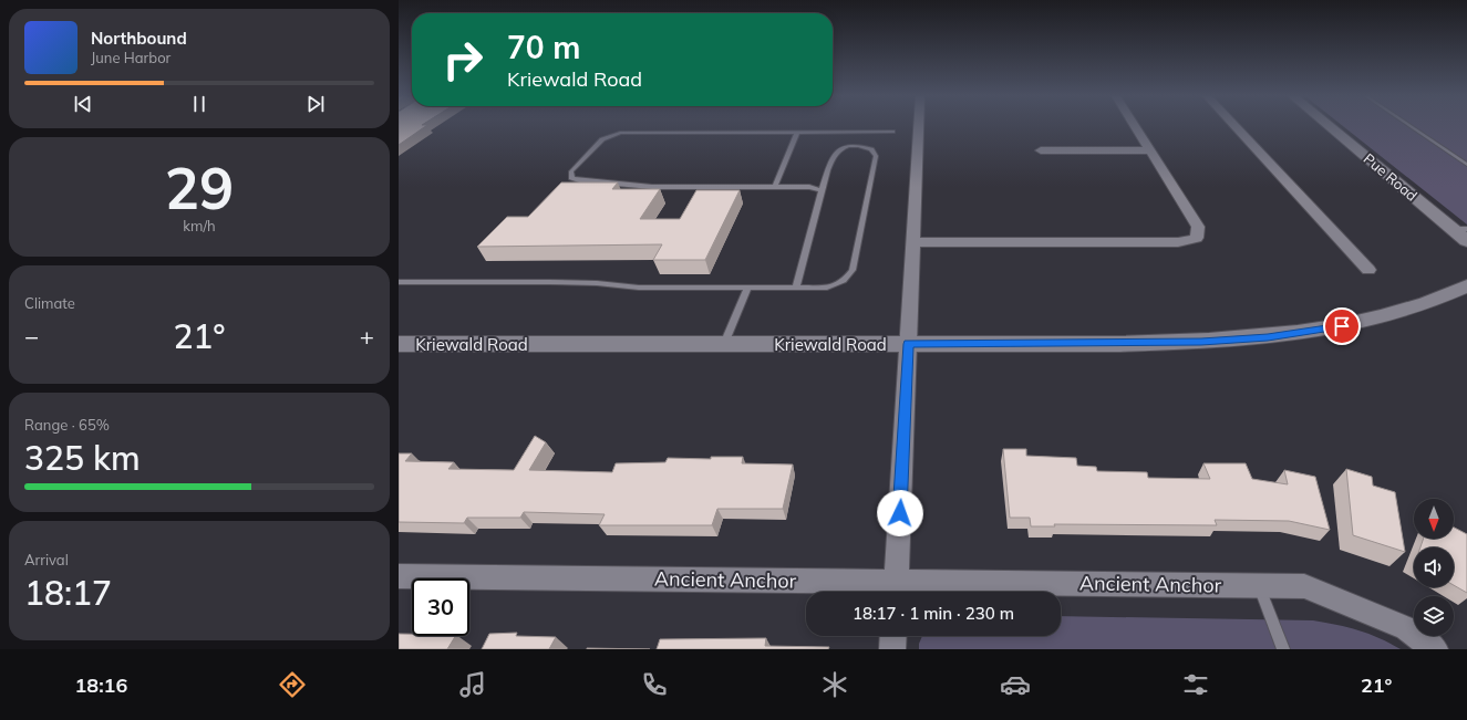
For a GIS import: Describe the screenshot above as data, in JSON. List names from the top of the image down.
{
  "streets": {
    "street": ["Pue Road", "Kriewald Road", "Ancient Anchor"]
  },
  "north": "bottom",
  "page": {
    "turn": ["70 m", "Kriewald Road"],
    "song": ["Northbound", "June Harbor"],
    "tile": [
      ["29", "km/h"],
      "Climate",
      ["Range · 65%", "325 km"],
      ["Arrival", "18:17"]
    ],
    "heat": ["−", "21°", "+"],
    "limit": "30",
    "trip": "18:17 · 1 min · 230 m",
    "tabs": ["18:16", "21°"]
  }
}
